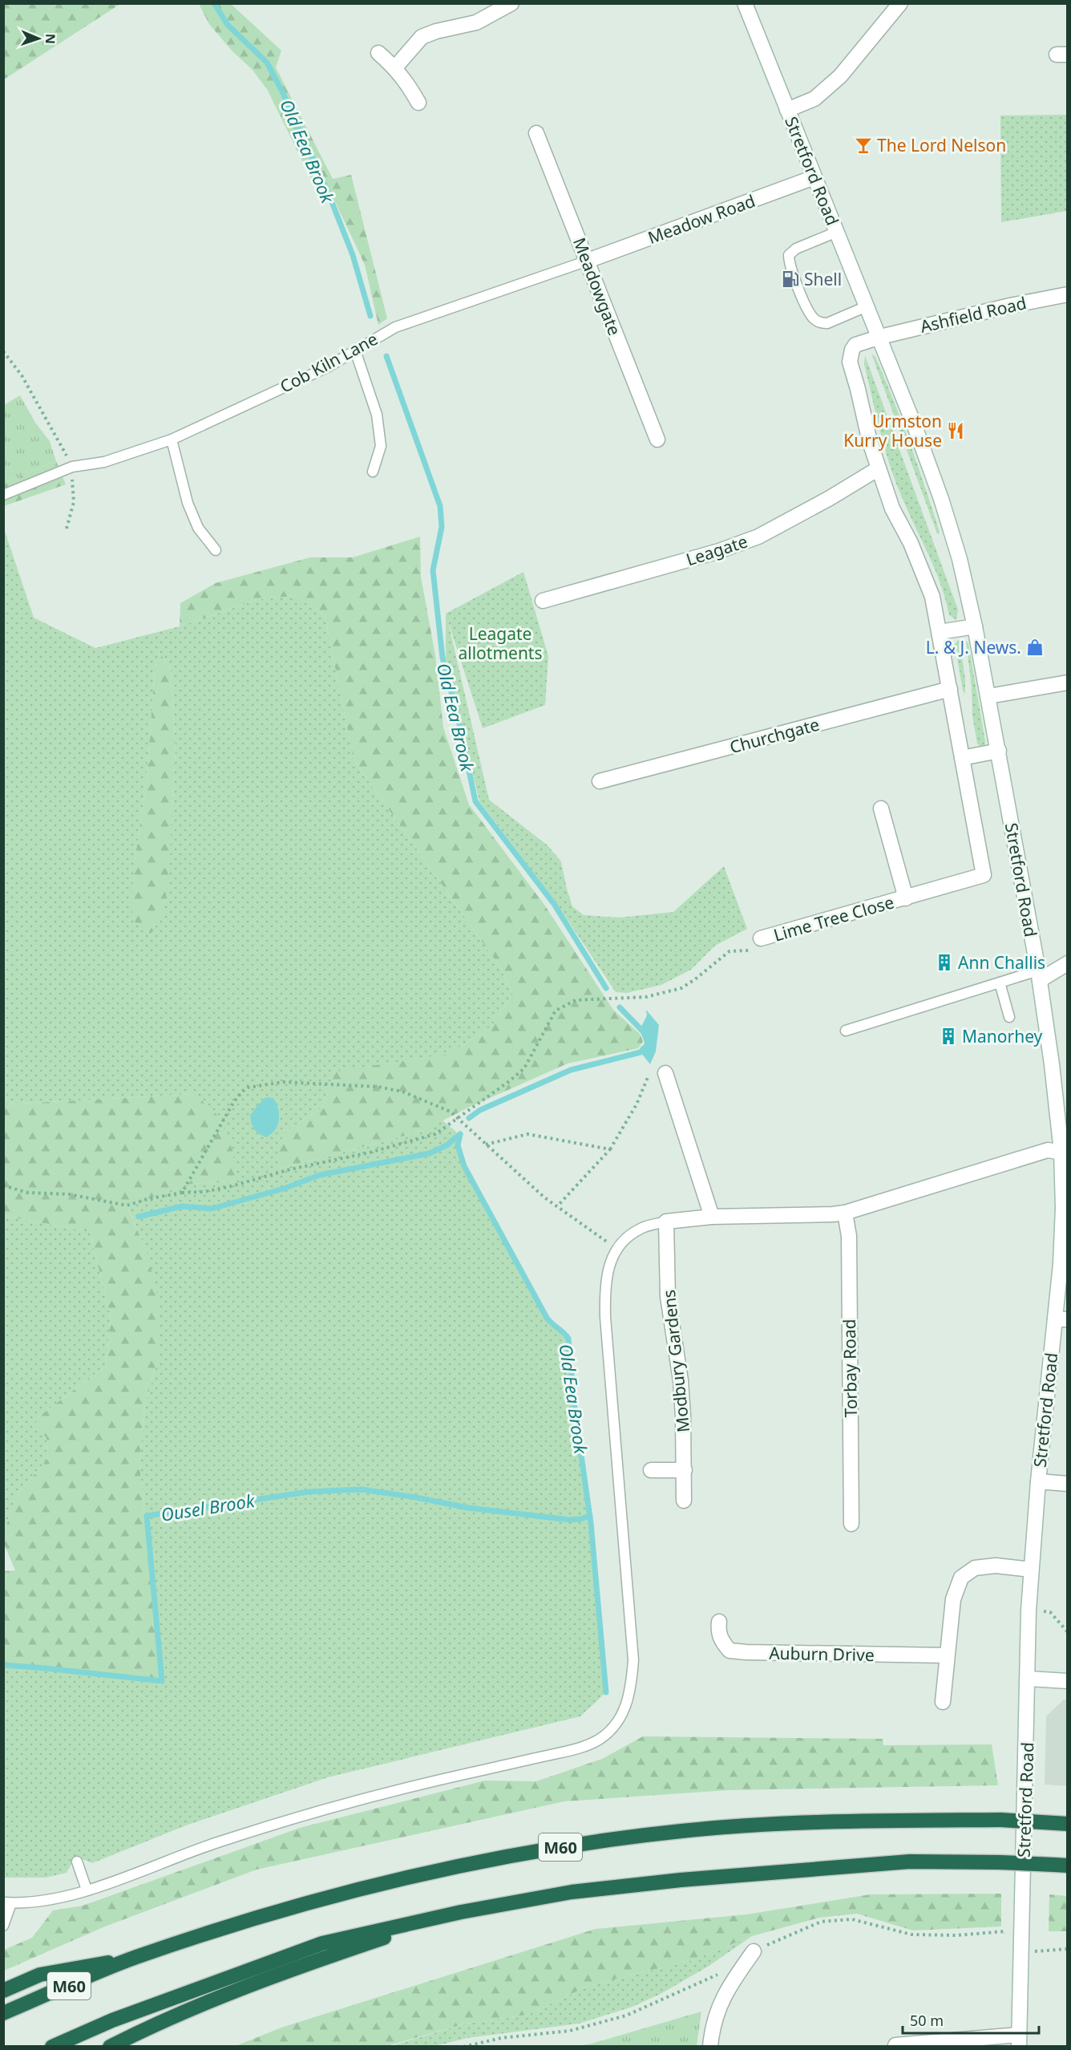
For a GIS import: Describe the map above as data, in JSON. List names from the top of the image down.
{
  "streets": {
    "highway": ["M60"],
    "street": [
      "Stretford Road",
      "Meadow Road",
      "Meadowgate",
      "Ashfield Road",
      "Leagate",
      "Churchgate",
      "Lime Tree Close",
      "Modbury Gardens",
      "Torbay Road",
      "Auburn Drive"
    ],
    "lane": ["Cob Kiln Lane"]
  },
  "crossings": [
    ["Stretford Road", "Meadow Road"],
    ["Stretford Road", "Ashfield Road"],
    ["Meadow Road", "Meadowgate"],
    ["Meadow Road", "Cob Kiln Lane"],
    ["Meadowgate", "Cob Kiln Lane"]
  ],
  "water": ["Old Eea Brook", "Ousel Brook"],
  "parks": ["Leagate allotments"],
  "places": {
    "bar": ["The Lord Nelson"],
    "fuel station": ["Shell"],
    "restaurant": ["Urmston Kurry House"],
    "shop": ["L. & J. News."],
    "building": ["Ann Challis", "Manorhey"]
  },
  "scale_bar": "50 m",
  "north": "right"
}
